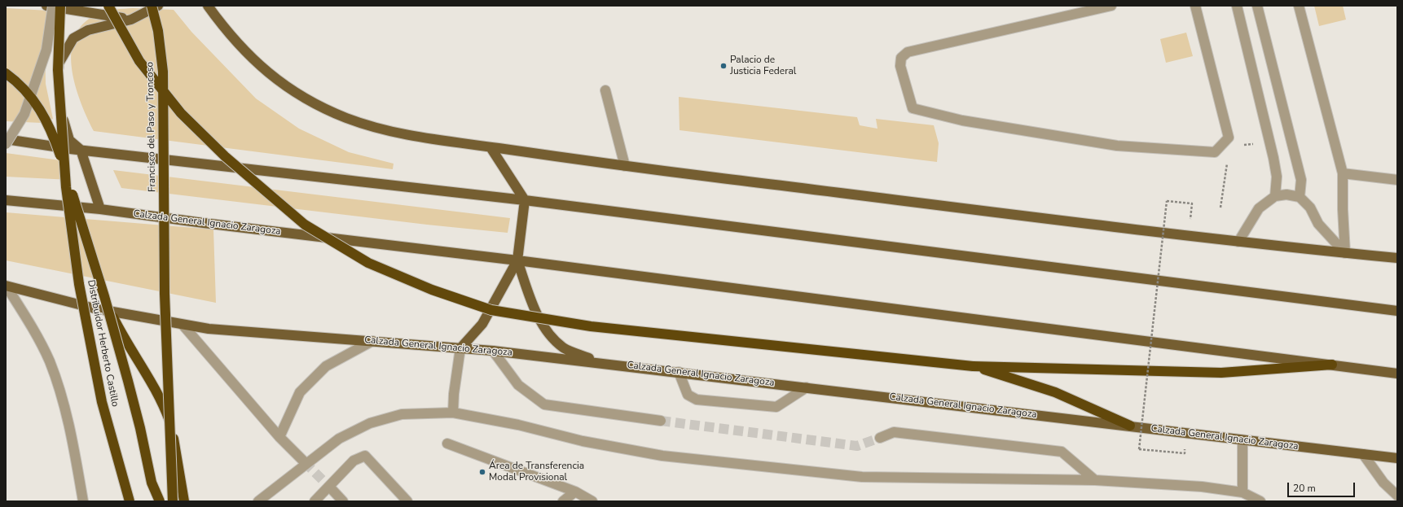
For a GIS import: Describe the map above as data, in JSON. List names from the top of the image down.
{
  "streets": {
    "highway": ["Francisco del Paso y Troncoso", "Distribuidor Herberto Castillo"],
    "main road": ["Calzada General Ignacio Zaragoza"]
  },
  "places": ["Palacio de Justicia Federal", "Área de Transferencia Modal Provisional"],
  "scale_bar": "20 m"
}
